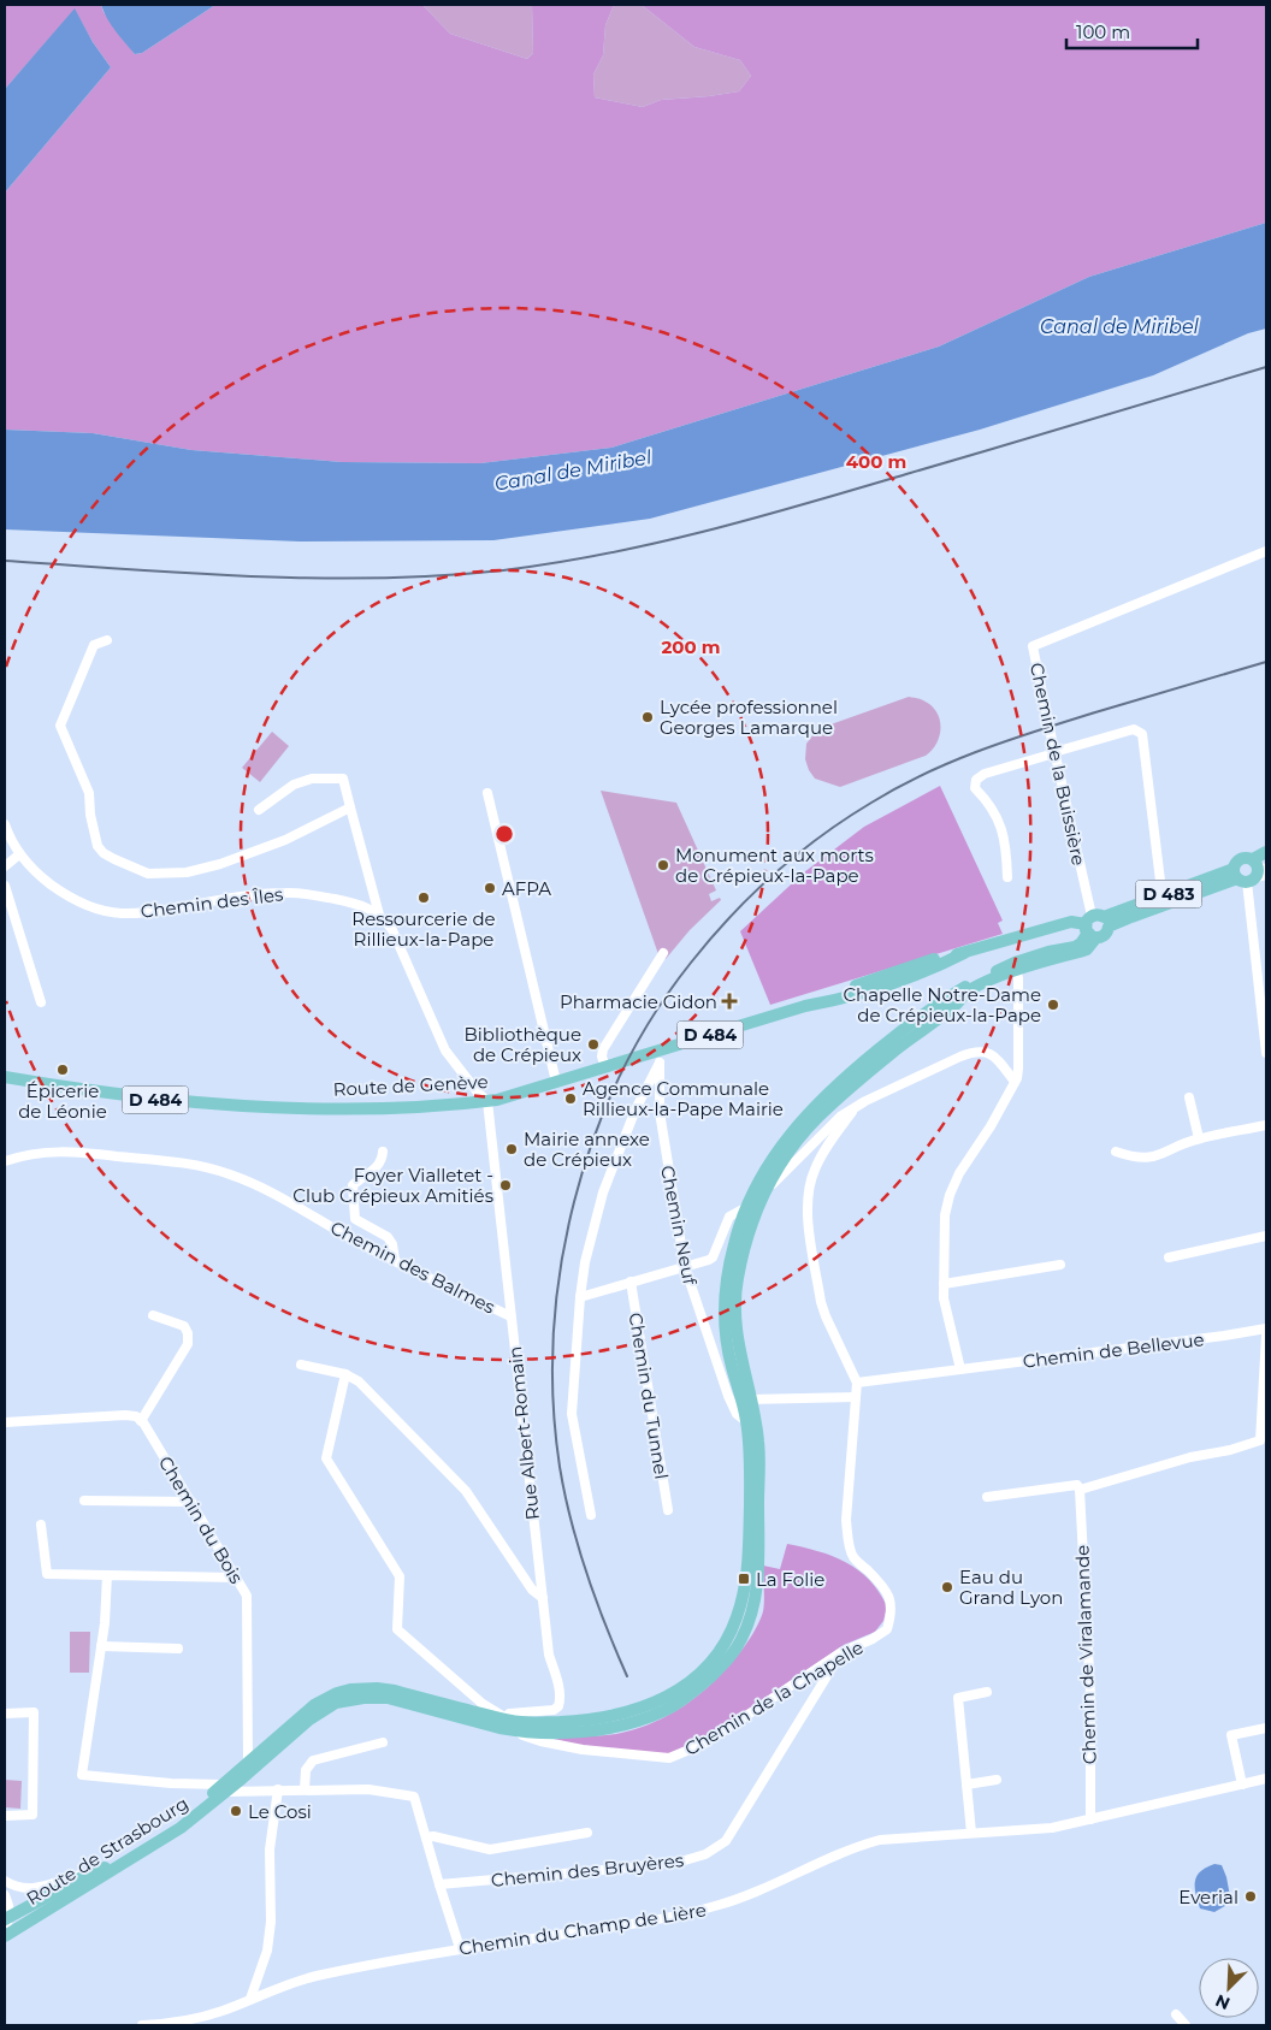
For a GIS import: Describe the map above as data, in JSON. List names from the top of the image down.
{
  "streets": {
    "main road": [
      "D 483",
      "D 484",
      "Route de Genève",
      "Route de Strasbourg"
    ],
    "street": [
      "Chemin de la Buissière",
      "Chemin des Îles",
      "Chemin Neuf",
      "Chemin des Balmes",
      "Chemin de Bellevue",
      "Chemin du Tunnel",
      "Rue Albert-Romain",
      "Chemin du Bois",
      "Chemin de Viralamande",
      "Chemin de la Chapelle",
      "Chemin des Bruyères",
      "Chemin du Champ de Lière"
    ]
  },
  "crossings": [
    ["Chemin de la Buissière", "Route de Genève"],
    ["Chemin de la Buissière", "Route de Strasbourg"],
    ["D 483", "Route de Genève"],
    ["Chemin des Îles", "Route de Genève"],
    ["Chemin des Îles", "Rue Albert-Romain"],
    ["Route de Genève", "Chemin Neuf"],
    ["Route de Genève", "Rue Albert-Romain"],
    ["Route de Genève", "Route de Strasbourg"],
    ["Chemin Neuf", "Route de Strasbourg"],
    ["Chemin des Balmes", "Rue Albert-Romain"],
    ["Rue Albert-Romain", "Route de Strasbourg"],
    ["Chemin du Bois", "Route de Strasbourg"],
    ["Chemin de Viralamande", "Chemin du Champ de Lière"],
    ["Chemin de la Chapelle", "Route de Strasbourg"],
    ["Chemin de la Chapelle", "Chemin des Bruyères"]
  ],
  "water": ["Canal de Miribel"],
  "places": {
    "other": [
      "Lycée professionnel Georges Lamarque",
      "Monument aux morts de Crépieux-la-Pape",
      "AFPA",
      "Ressourcerie de Rillieux-la-Pape",
      "Chapelle Notre-Dame de Crépieux-la-Pape",
      "Bibliothèque de Crépieux",
      "Épicerie de Léonie",
      "Agence Communale Rillieux-la-Pape Mairie",
      "Mairie annexe de Crépieux",
      "Foyer Vialletet - Club Crépieux Amitiés",
      "Eau du Grand Lyon",
      "Le Cosi",
      "Everial"
    ],
    "health": ["Pharmacie Gidon"],
    "transit": ["La Folie"]
  },
  "scale_bar": "100 m",
  "north": "bottom left",
  "rings": ["400 m", "200 m"]
}
